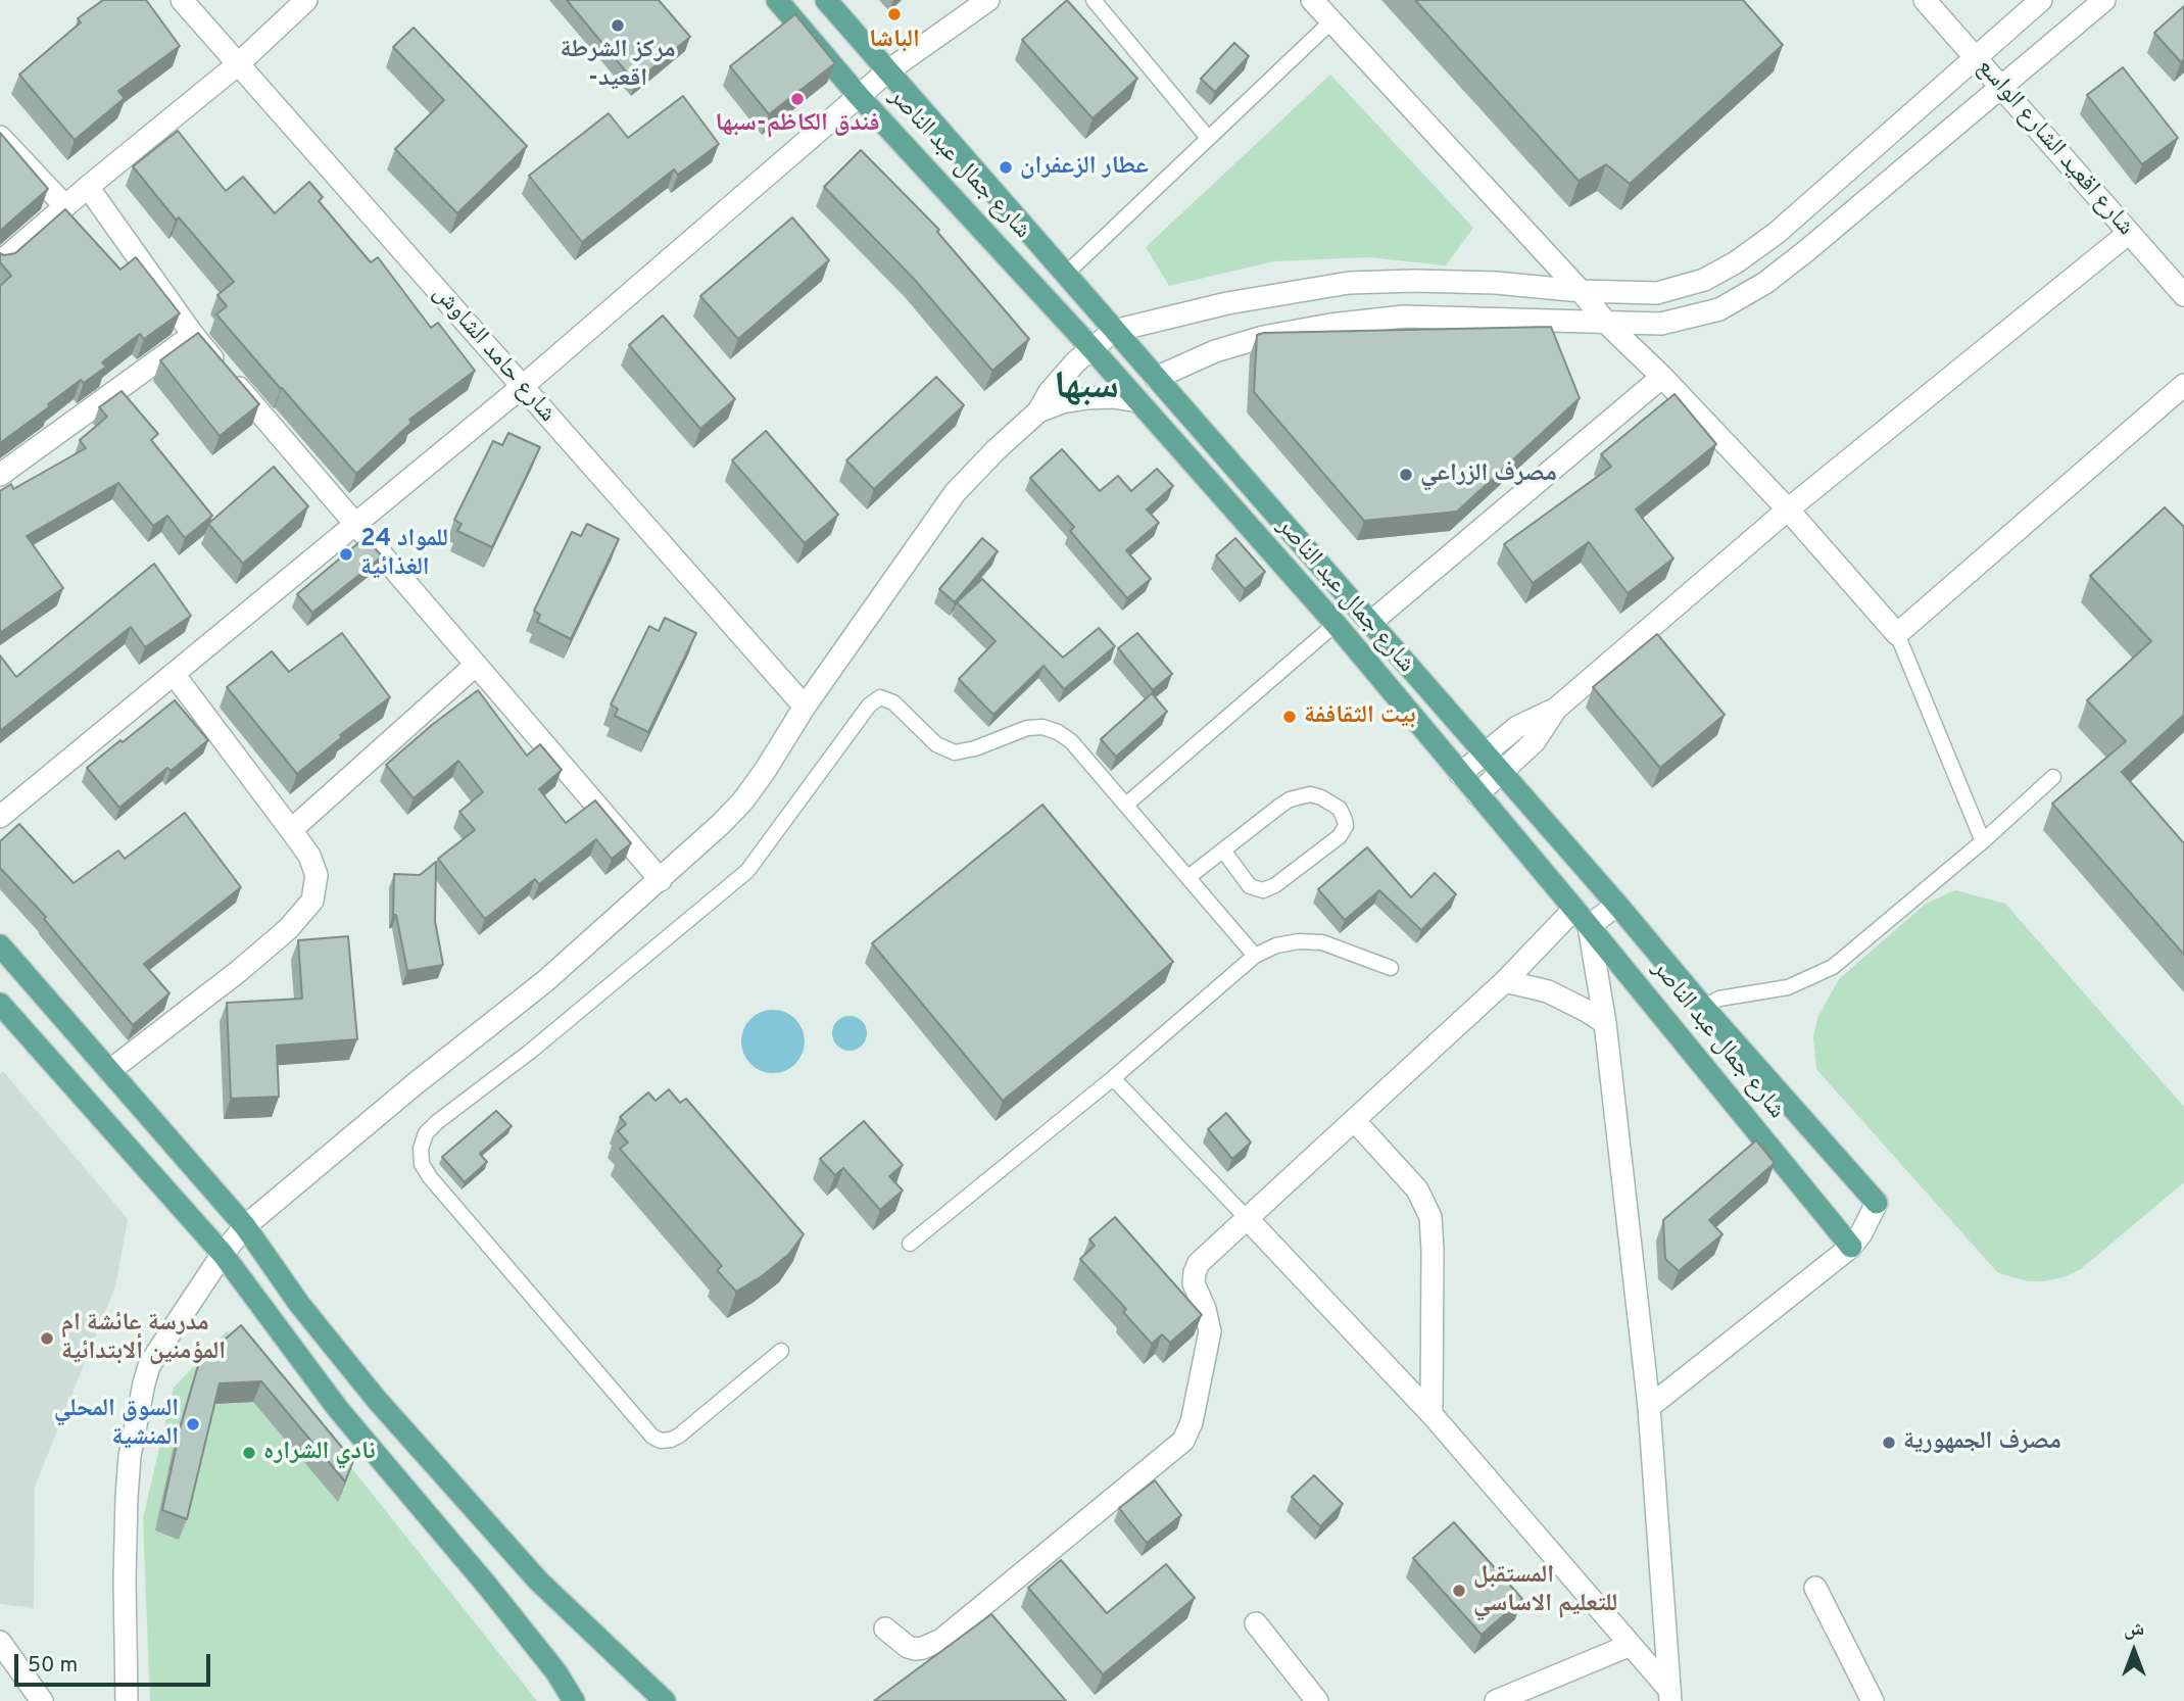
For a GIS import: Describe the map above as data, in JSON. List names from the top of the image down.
{
  "streets": {
    "main road": ["شارع جمال عبد الناصر"],
    "street": ["شارع اقعيد الشارع الواسع", "شارع حامد الشاوش"]
  },
  "districts": ["سبها"],
  "places": [
    "الباشا",
    "مركز الشرطة -اقعيد",
    "فندق الكاظم-سبها",
    "عطار الزعفران",
    "مصرف الزراعي",
    "24 للمواد الغذائية",
    "بيت الثقاففة",
    "مدرسة عائشة ام المؤمنين ألابتدائية",
    "السوق المحلي المنشية",
    "مصرف الجمهورية",
    "نادي الشراره",
    "المستقبل للتعليم الاساسي"
  ],
  "scale_bar": "50 m",
  "north": "top"
}
